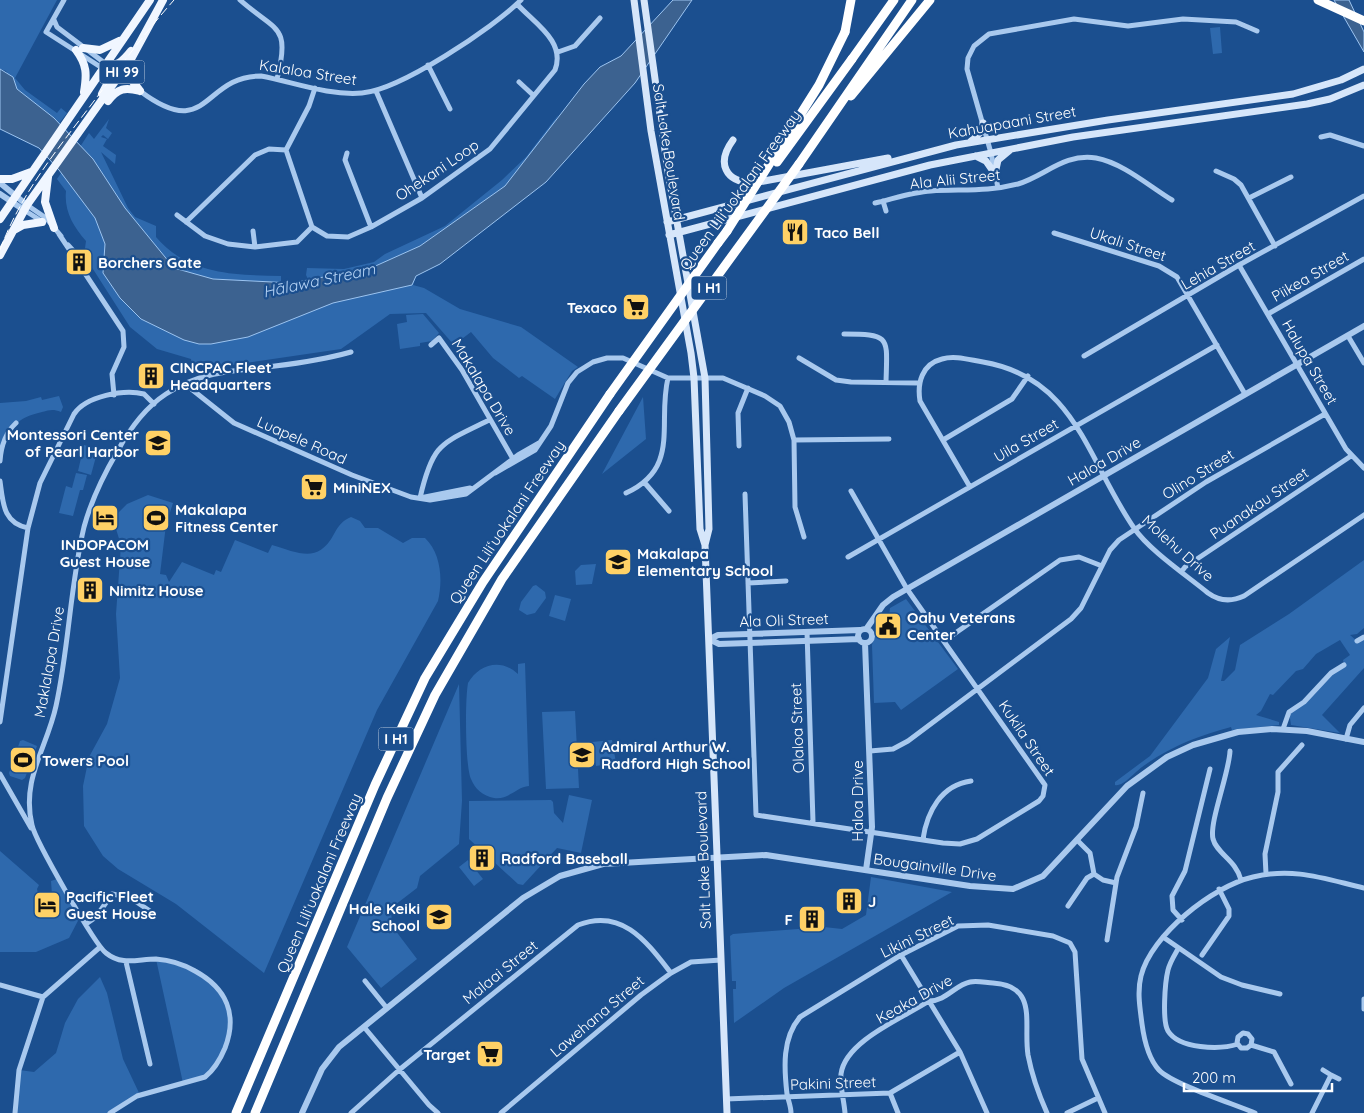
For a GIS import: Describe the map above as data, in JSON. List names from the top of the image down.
{
  "streets": {
    "highway": ["Queen Liliʻuokalani Freeway", "I H1"],
    "main road": ["HI 99", "Kahuapaani Street", "Salt Lake Boulevard"],
    "street": [
      "Kalaloa Street",
      "Ohekani Loop",
      "Ala Alii Street",
      "Ukali Street",
      "Lehia Street",
      "Piikea Street",
      "Halupa Street",
      "Makalapa Drive",
      "Luapele Road",
      "Uila Street",
      "Haloa Drive",
      "Olino Street",
      "Puanakau Street",
      "Molehu Drive",
      "Ala Oli Street",
      "Maklalapa Drive",
      "Olaloa Street",
      "Kukila Street",
      "Bougainville Drive",
      "Likini Street",
      "Malaai Street",
      "Keaka Drive",
      "Lawehana Street",
      "Pakini Street"
    ]
  },
  "crossings": [
    ["Kahuapaani Street", "Salt Lake Boulevard"],
    ["Salt Lake Boulevard", "Luapele Road"],
    ["Salt Lake Boulevard", "Ala Oli Street"],
    ["Salt Lake Boulevard", "Bougainville Drive"],
    ["Salt Lake Boulevard", "Lawehana Street"],
    ["Salt Lake Boulevard", "Pakini Street"],
    ["Ukali Street", "Lehia Street"],
    ["Ukali Street", "Uila Street"],
    ["Ukali Street", "Haloa Drive"],
    ["Lehia Street", "Halupa Street"],
    ["Piikea Street", "Halupa Street"],
    ["Halupa Street", "Haloa Drive"],
    ["Halupa Street", "Olino Street"],
    ["Halupa Street", "Puanakau Street"],
    ["Makalapa Drive", "Luapele Road"],
    ["Luapele Road", "Maklalapa Drive"],
    ["Uila Street", "Molehu Drive"],
    ["Uila Street", "Kukila Street"],
    ["Haloa Drive", "Olino Street"],
    ["Haloa Drive", "Molehu Drive"],
    ["Haloa Drive", "Ala Oli Street"],
    ["Haloa Drive", "Kukila Street"],
    ["Haloa Drive", "Bougainville Drive"],
    ["Olino Street", "Molehu Drive"],
    ["Olino Street", "Kukila Street"],
    ["Puanakau Street", "Molehu Drive"],
    ["Ala Oli Street", "Olaloa Street"],
    ["Ala Oli Street", "Kukila Street"],
    ["Olaloa Street", "Kukila Street"],
    ["Likini Street", "Pakini Street"],
    ["Malaai Street", "Lawehana Street"],
    ["Keaka Drive", "Pakini Street"]
  ],
  "water": ["Hālawa Stream"],
  "places": {
    "restaurant": ["Taco Bell"],
    "building": [
      "Borchers Gate",
      "CINCPAC Fleet Headquarters",
      "Nimitz House",
      "Radford Baseball",
      "J",
      "F"
    ],
    "supermarket": ["Texaco", "MiniNEX", "Target"],
    "school or university": [
      "Montessori Center of Pearl Harbor",
      "Makalapa Elementary School",
      "Admiral Arthur W. Radford High School",
      "Hale Keiki School"
    ],
    "hotel": ["INDOPACOM Guest House", "Pacific Fleet Guest House"],
    "sports": ["Makalapa Fitness Center", "Towers Pool"],
    "public building": ["Oahu Veterans Center"]
  },
  "scale_bar": "200 m"
}
